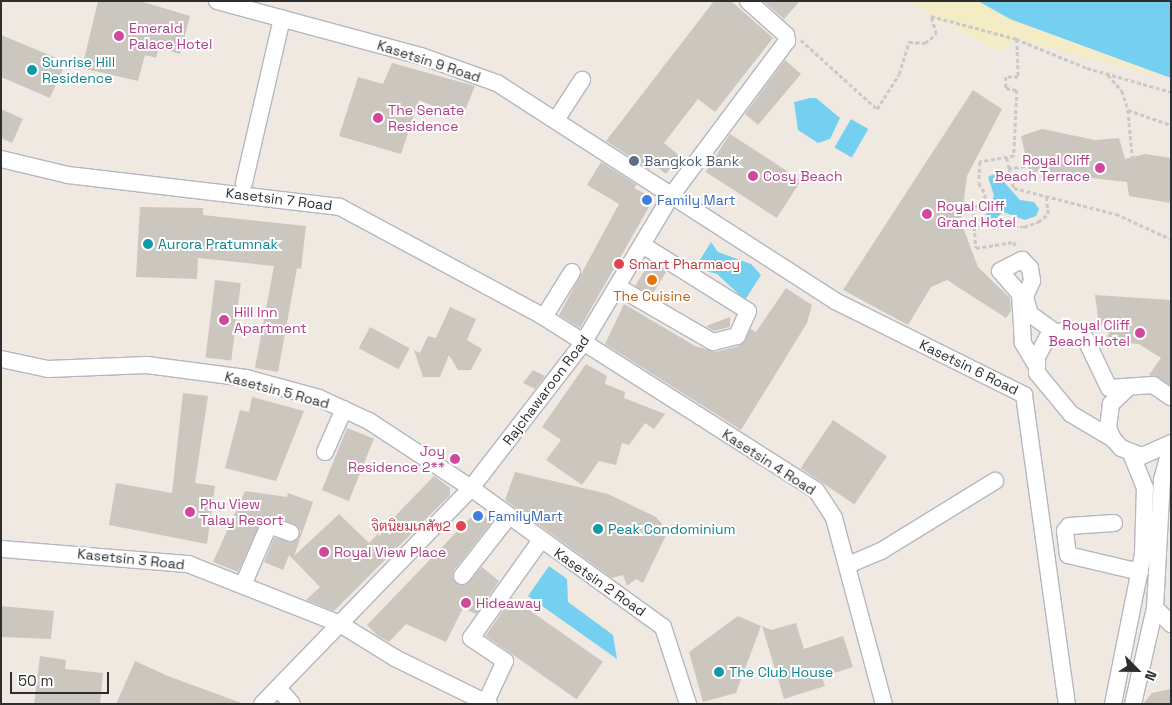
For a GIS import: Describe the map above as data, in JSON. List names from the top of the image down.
{
  "streets": {
    "street": [
      "Kasetsin 9 Road",
      "Kasetsin 7 Road",
      "Kasetsin 6 Road",
      "Kasetsin 5 Road",
      "Rajchawaroon Road",
      "Kasetsin 4 Road",
      "Kasetsin 3 Road",
      "Kasetsin 2 Road"
    ]
  },
  "crossings": [
    ["Kasetsin 9 Road", "Kasetsin 6 Road"],
    ["Kasetsin 9 Road", "Rajchawaroon Road"],
    ["Kasetsin 7 Road", "Rajchawaroon Road"],
    ["Kasetsin 7 Road", "Kasetsin 4 Road"],
    ["Kasetsin 6 Road", "Rajchawaroon Road"],
    ["Kasetsin 5 Road", "Rajchawaroon Road"],
    ["Kasetsin 5 Road", "Kasetsin 2 Road"],
    ["Rajchawaroon Road", "Kasetsin 4 Road"],
    ["Rajchawaroon Road", "Kasetsin 3 Road"],
    ["Rajchawaroon Road", "Kasetsin 2 Road"]
  ],
  "places": [
    "Emerald Palace Hotel",
    "Sunrise Hill Residence",
    "The Senate Residence",
    "Bangkok Bank",
    "Royal Cliff Beach Terrace",
    "Cosy Beach",
    "Family Mart",
    "Royal Cliff Grand Hotel",
    "Aurora Pratumnak",
    "Smart Pharmacy",
    "The Cuisine",
    "Hill Inn Apartment",
    "Royal Cliff Beach Hotel",
    "Joy Residence 2**",
    "Phu View Talay Resort",
    "FamilyMart",
    "จิตนิยมเภสัช2",
    "Peak Condominium",
    "Royal View Place",
    "Hideaway",
    "The Club House"
  ],
  "scale_bar": "50 m",
  "north": "bottom right"
}
